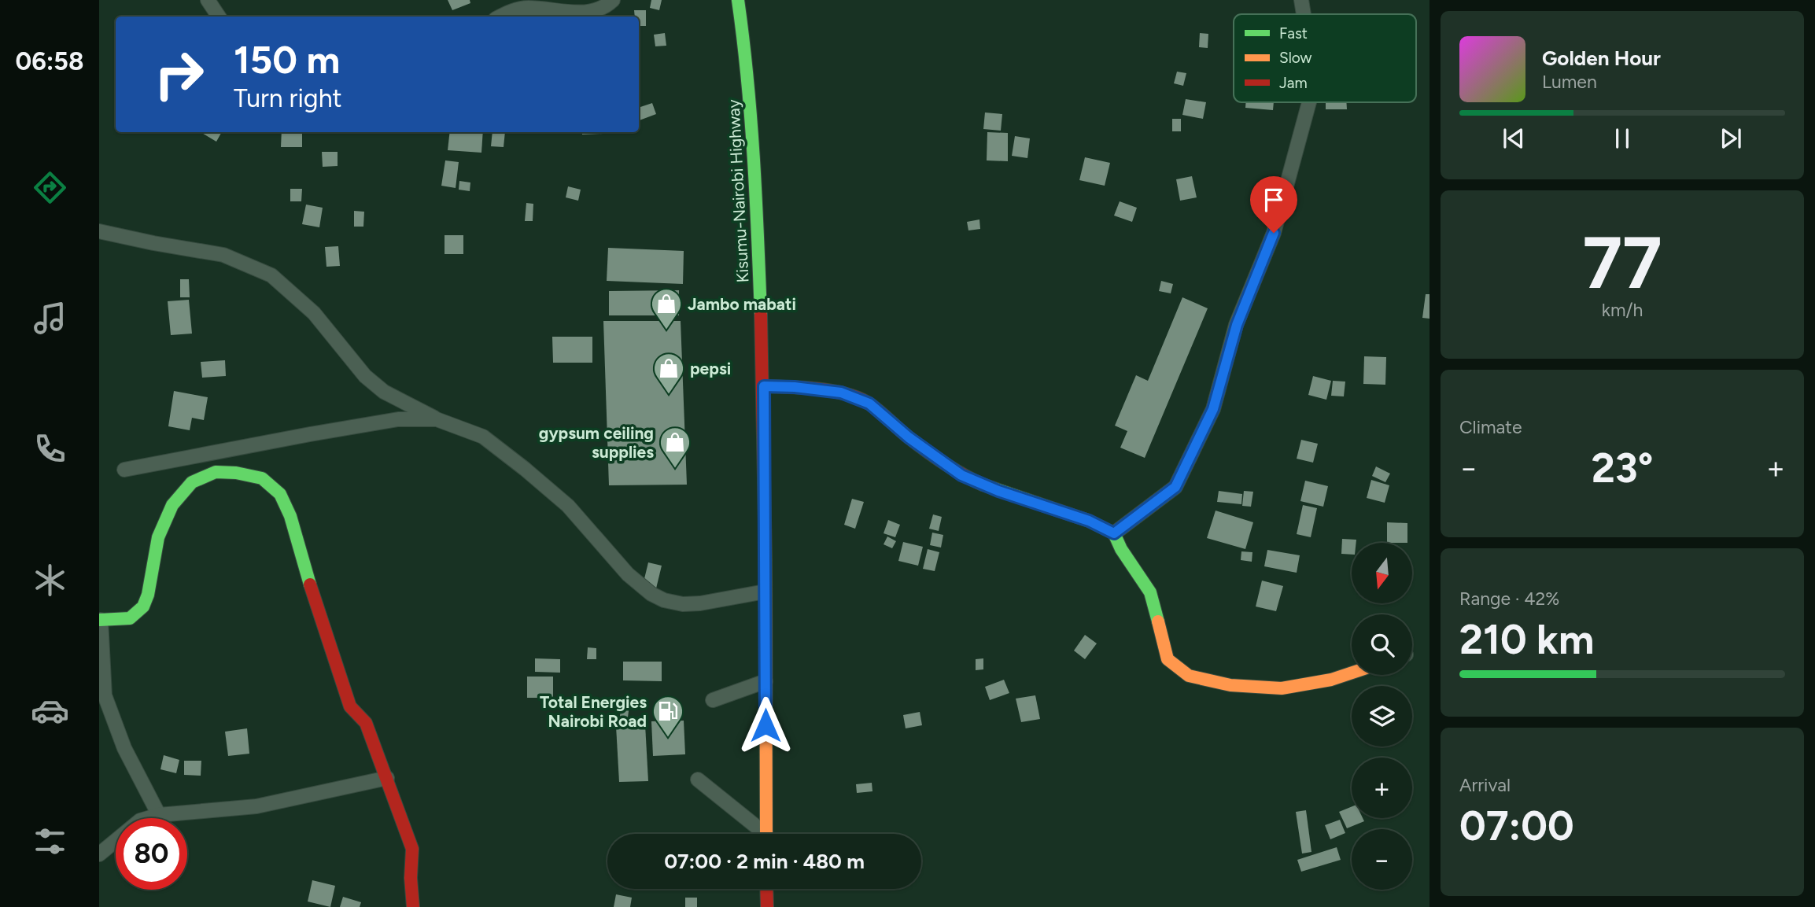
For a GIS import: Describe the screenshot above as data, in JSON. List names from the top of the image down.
{
  "streets": {
    "main road": ["Kisumu-Nairobi Highway"]
  },
  "places": {
    "shop": ["Jambo mabati", "pepsi", "gypsum ceiling supplies"],
    "fuel station": ["Total Energies Nairobi Road"]
  },
  "legend": ["Fast", "Slow", "Jam"],
  "north": "bottom",
  "page": {
    "tabs": "06:58",
    "turn": ["150 m", "Turn right"],
    "song": ["Golden Hour", "Lumen"],
    "tile": [
      ["77", "km/h"],
      "Climate",
      ["Range · 42%", "210 km"],
      ["Arrival", "07:00"]
    ],
    "heat": ["−", "23°", "+"],
    "map_buttons": ["+", "−"],
    "limit": "80",
    "trip": "07:00 · 2 min · 480 m"
  }
}
